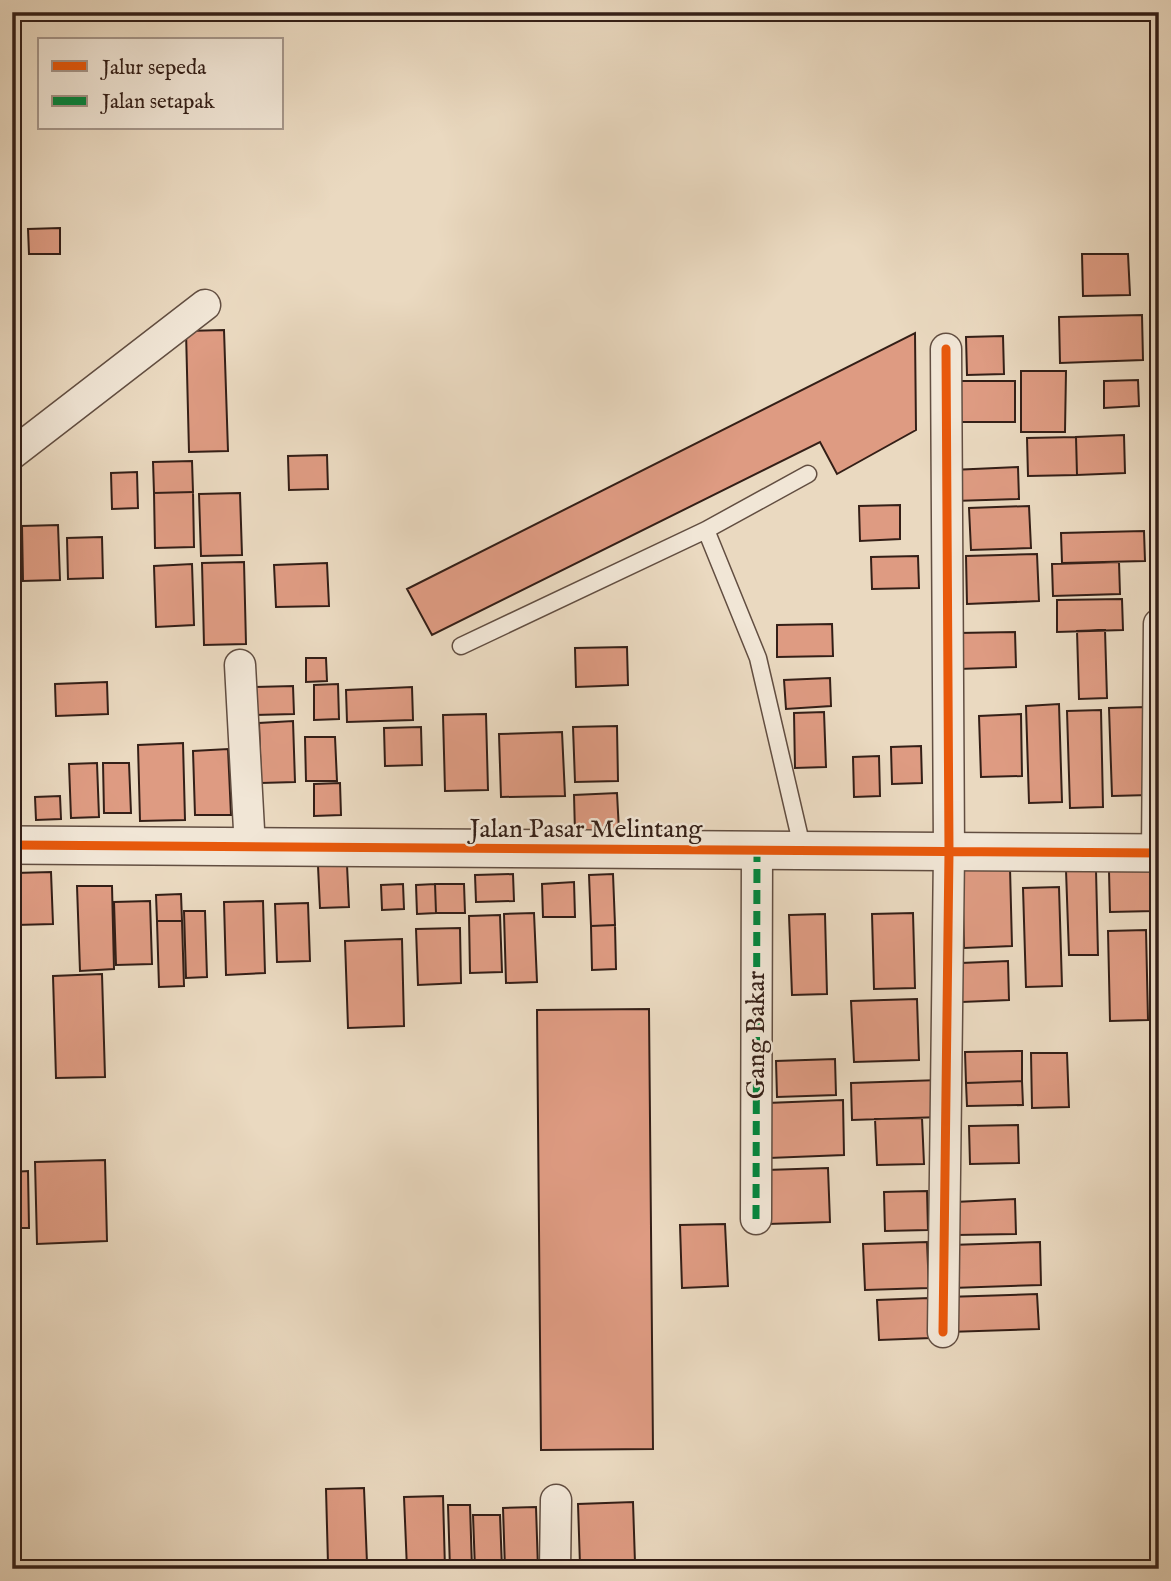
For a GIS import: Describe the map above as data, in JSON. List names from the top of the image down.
{
  "streets": {
    "street": ["Jalan Pasar Melintang", "Gang Bakar"]
  },
  "crossings": [
    ["Jalan Pasar Melintang", "Gang Bakar"]
  ],
  "legend": ["Jalur sepeda", "Jalan setapak"]
}
